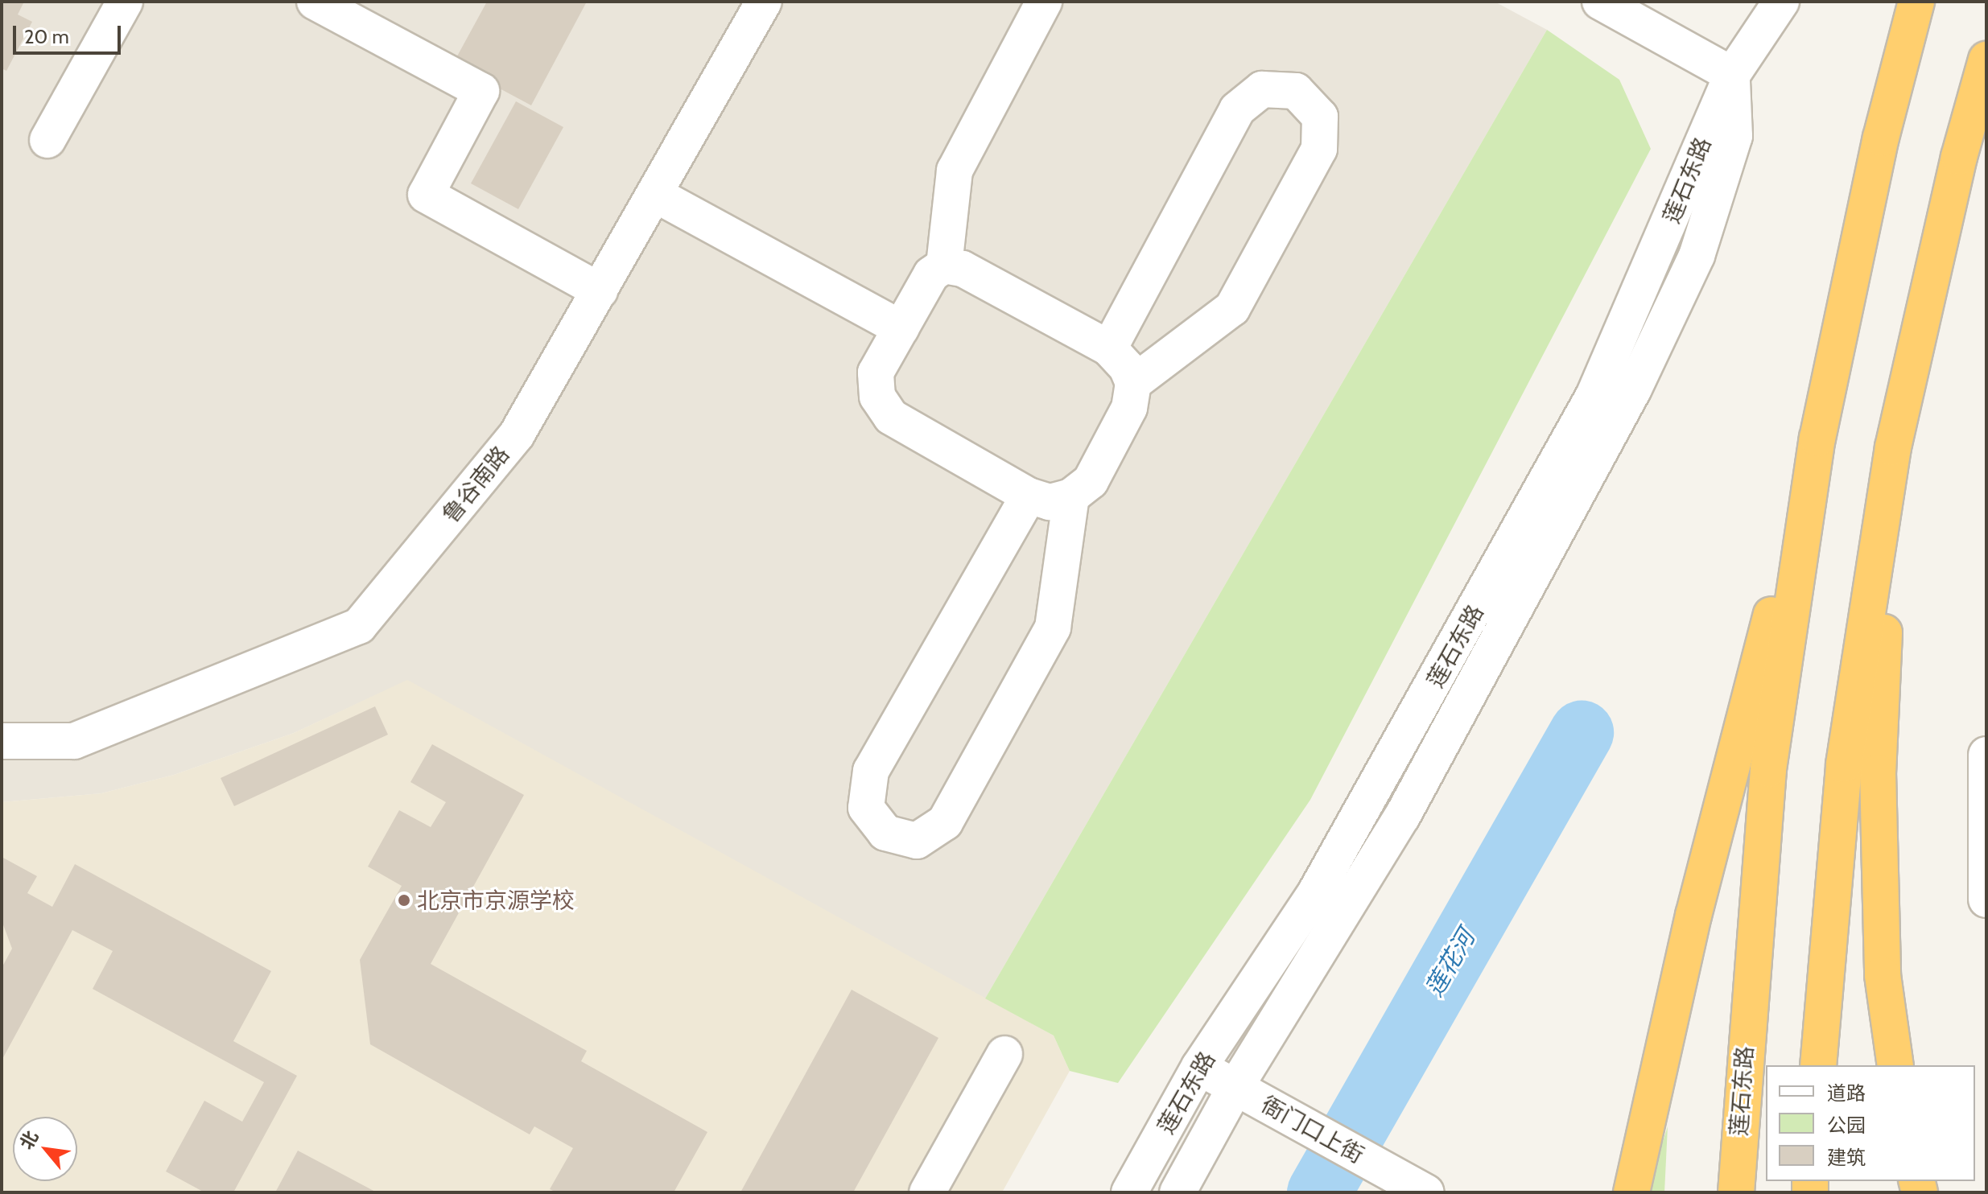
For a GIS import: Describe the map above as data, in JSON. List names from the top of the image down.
{
  "streets": {
    "highway": ["莲石东路"],
    "street": ["鲁谷南路", "衙门口上街"]
  },
  "crossings": [
    ["莲石东路", "衙门口上街"]
  ],
  "water": ["莲花河"],
  "places": ["北京市京源学校"],
  "legend": ["道路", "公园", "建筑"],
  "scale_bar": "20 m",
  "north": "top left"
}
